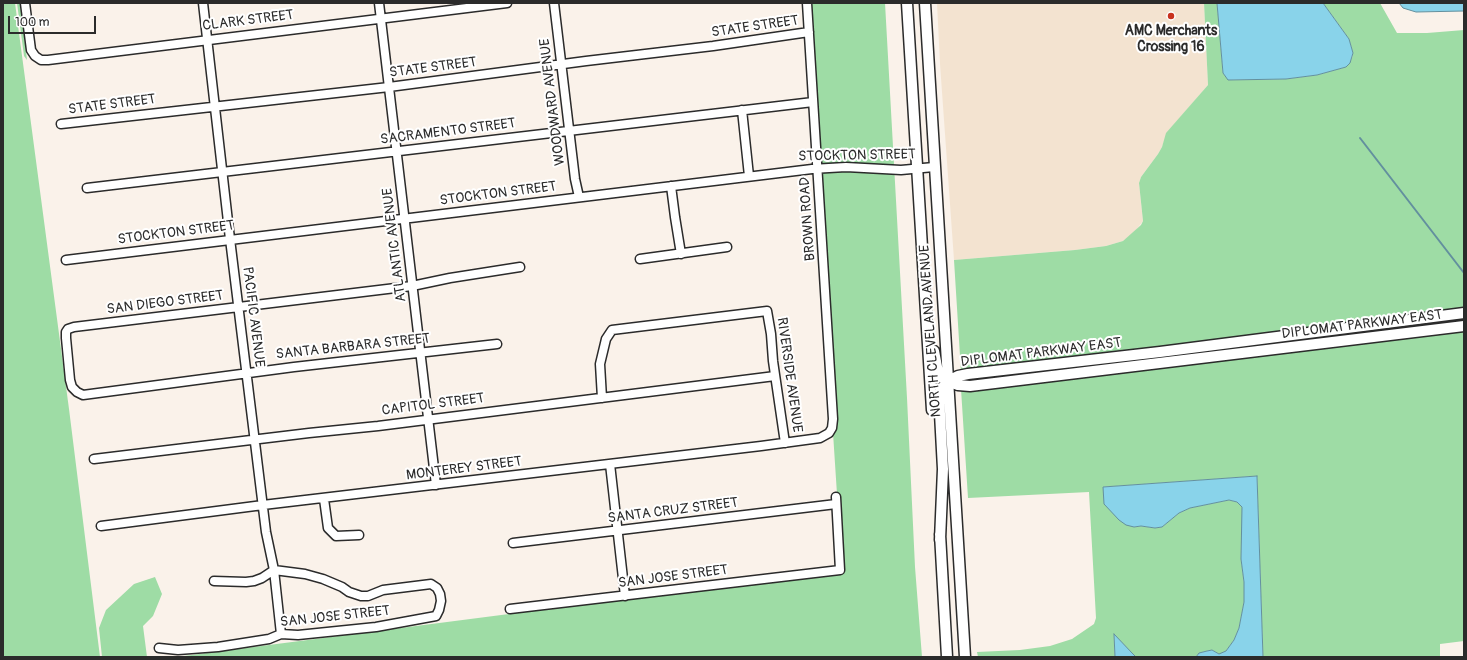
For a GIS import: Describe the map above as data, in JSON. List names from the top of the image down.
{
  "streets": {
    "main road": ["DIPLOMAT PARKWAY EAST", "NORTH CLEVELAND AVENUE"],
    "street": [
      "CLARK STREET",
      "STATE STREET",
      "WOODWARD AVENUE",
      "SACRAMENTO STREET",
      "STOCKTON STREET",
      "BROWN ROAD",
      "ATLANTIC AVENUE",
      "SAN DIEGO STREET",
      "PACIFIC AVENUE",
      "SANTA BARBARA STREET",
      "RIVERSIDE AVENUE",
      "CAPITOL STREET",
      "MONTEREY STREET",
      "SANTA CRUZ STREET",
      "SAN JOSE STREET"
    ]
  },
  "crossings": [
    ["CLARK STREET", "ATLANTIC AVENUE"],
    ["CLARK STREET", "PACIFIC AVENUE"],
    ["STATE STREET", "WOODWARD AVENUE"],
    ["STATE STREET", "BROWN ROAD"],
    ["STATE STREET", "ATLANTIC AVENUE"],
    ["STATE STREET", "PACIFIC AVENUE"],
    ["WOODWARD AVENUE", "SACRAMENTO STREET"],
    ["WOODWARD AVENUE", "STOCKTON STREET"],
    ["SACRAMENTO STREET", "BROWN ROAD"],
    ["SACRAMENTO STREET", "ATLANTIC AVENUE"],
    ["SACRAMENTO STREET", "PACIFIC AVENUE"],
    ["STOCKTON STREET", "BROWN ROAD"],
    ["STOCKTON STREET", "ATLANTIC AVENUE"],
    ["STOCKTON STREET", "PACIFIC AVENUE"],
    ["STOCKTON STREET", "NORTH CLEVELAND AVENUE"],
    ["BROWN ROAD", "MONTEREY STREET"],
    ["ATLANTIC AVENUE", "SAN DIEGO STREET"],
    ["ATLANTIC AVENUE", "SANTA BARBARA STREET"],
    ["ATLANTIC AVENUE", "CAPITOL STREET"],
    ["ATLANTIC AVENUE", "MONTEREY STREET"],
    ["SAN DIEGO STREET", "PACIFIC AVENUE"],
    ["SAN DIEGO STREET", "SANTA BARBARA STREET"],
    ["PACIFIC AVENUE", "SANTA BARBARA STREET"],
    ["PACIFIC AVENUE", "CAPITOL STREET"],
    ["PACIFIC AVENUE", "MONTEREY STREET"],
    ["PACIFIC AVENUE", "SAN JOSE STREET"],
    ["DIPLOMAT PARKWAY EAST", "NORTH CLEVELAND AVENUE"],
    ["RIVERSIDE AVENUE", "CAPITOL STREET"],
    ["RIVERSIDE AVENUE", "MONTEREY STREET"],
    ["SANTA CRUZ STREET", "SAN JOSE STREET"]
  ],
  "places": ["AMC Merchants Crossing 16"],
  "scale_bar": "100 m"
}
